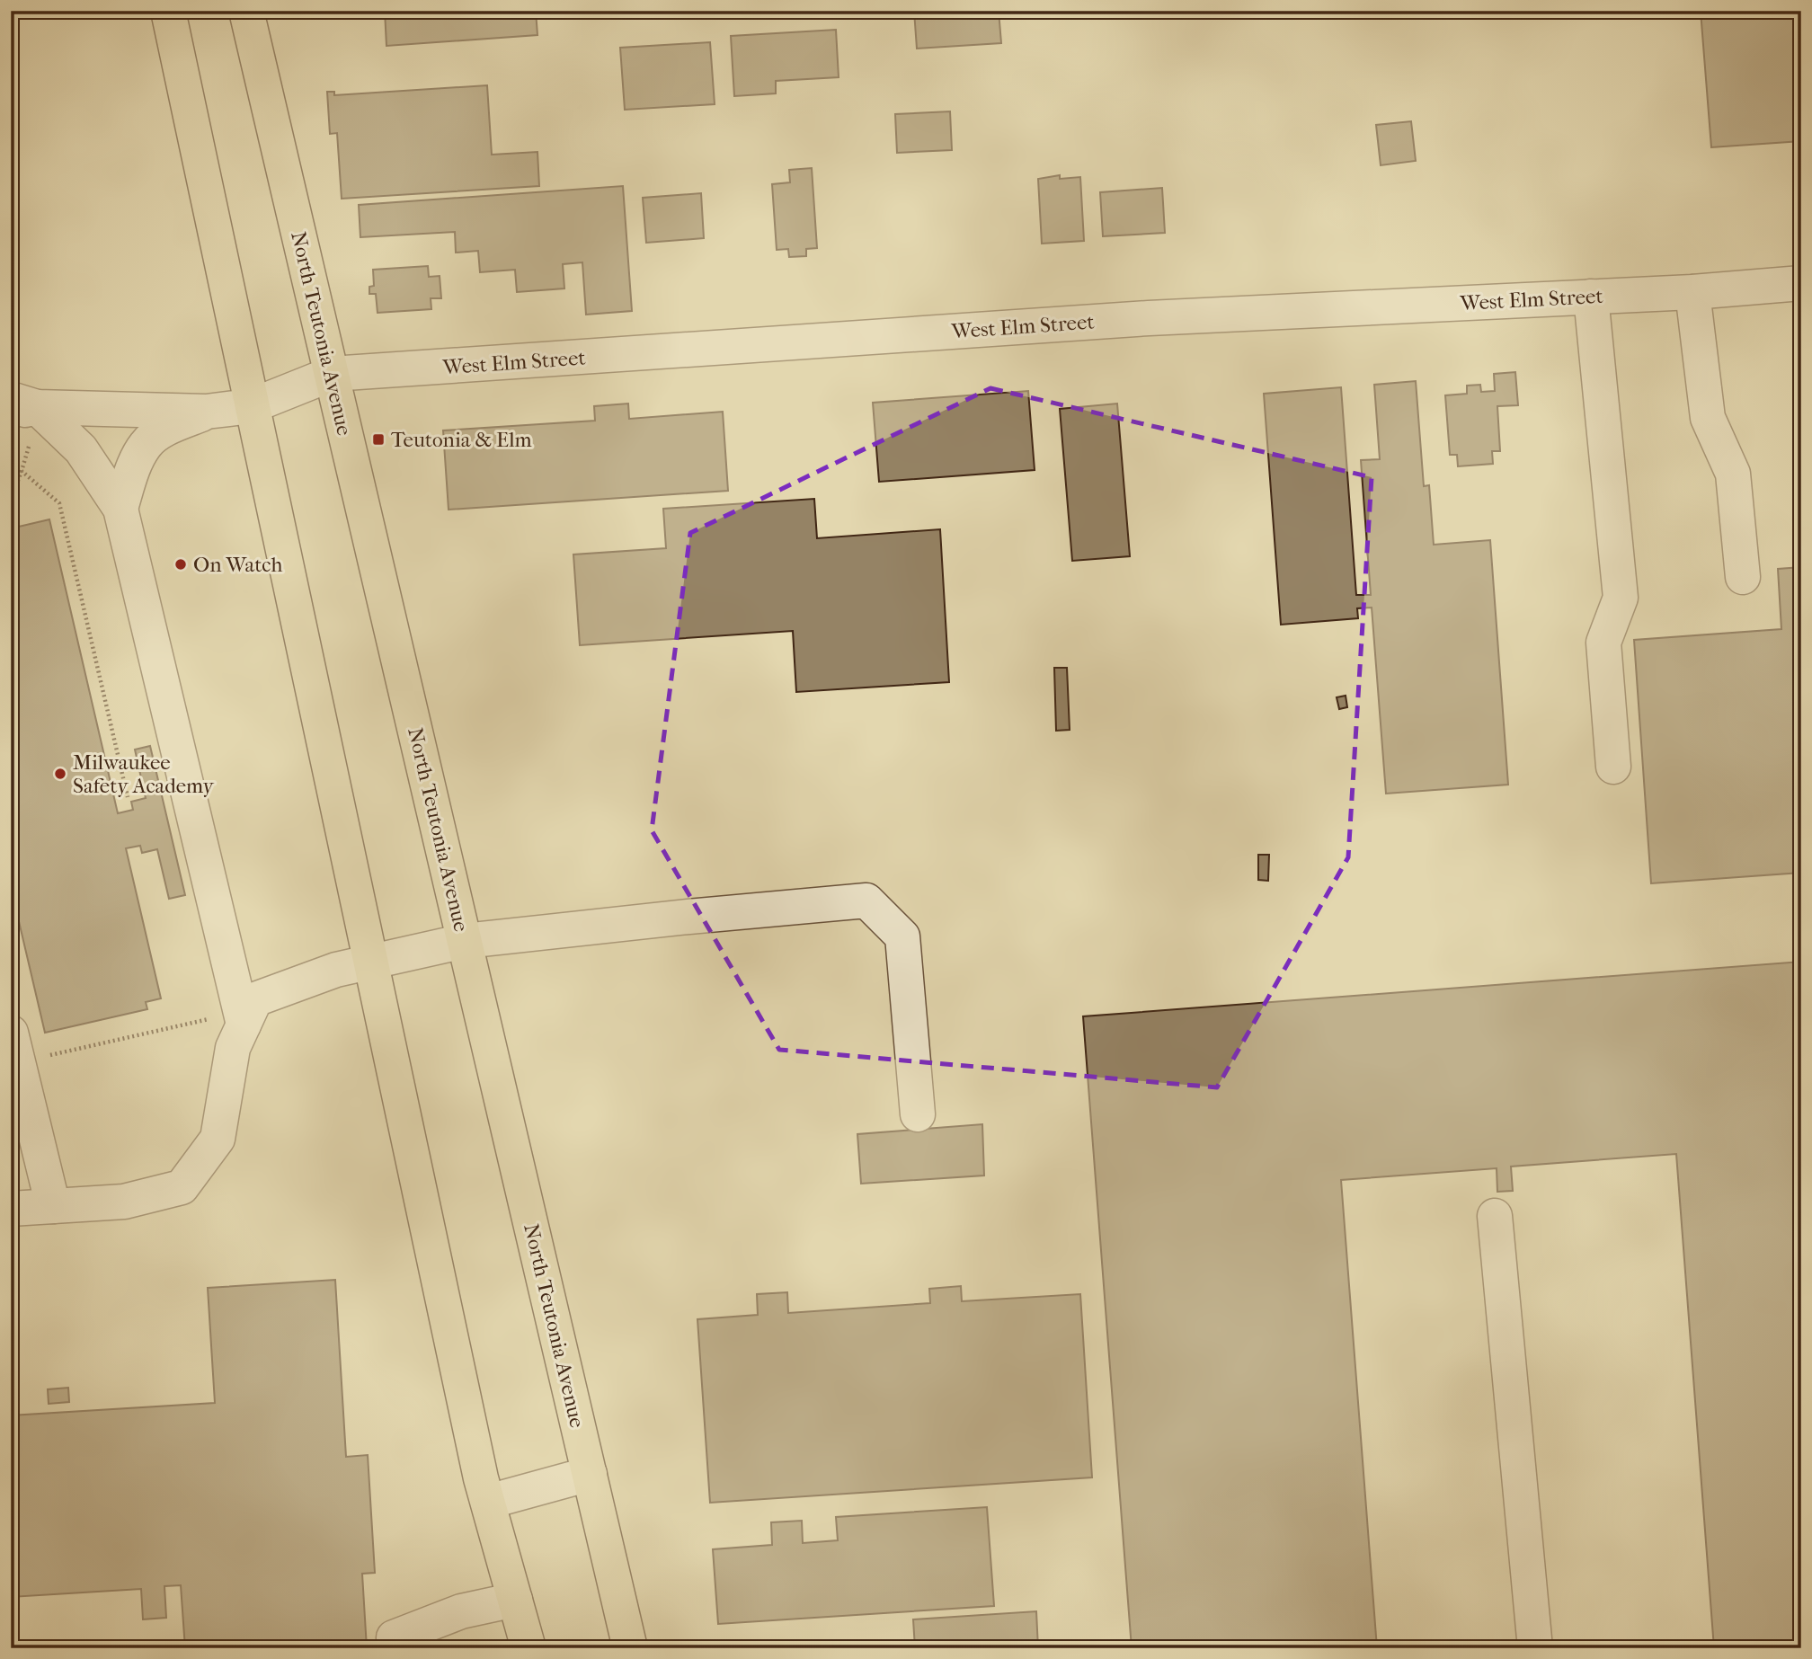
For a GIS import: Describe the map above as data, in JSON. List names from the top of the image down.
{
  "streets": {
    "main road": ["North Teutonia Avenue"],
    "street": ["West Elm Street"]
  },
  "crossings": [
    ["West Elm Street", "North Teutonia Avenue"]
  ],
  "places": {
    "transit": ["Teutonia & Elm"],
    "other": ["On Watch", "Milwaukee Safety Academy"]
  }
}
